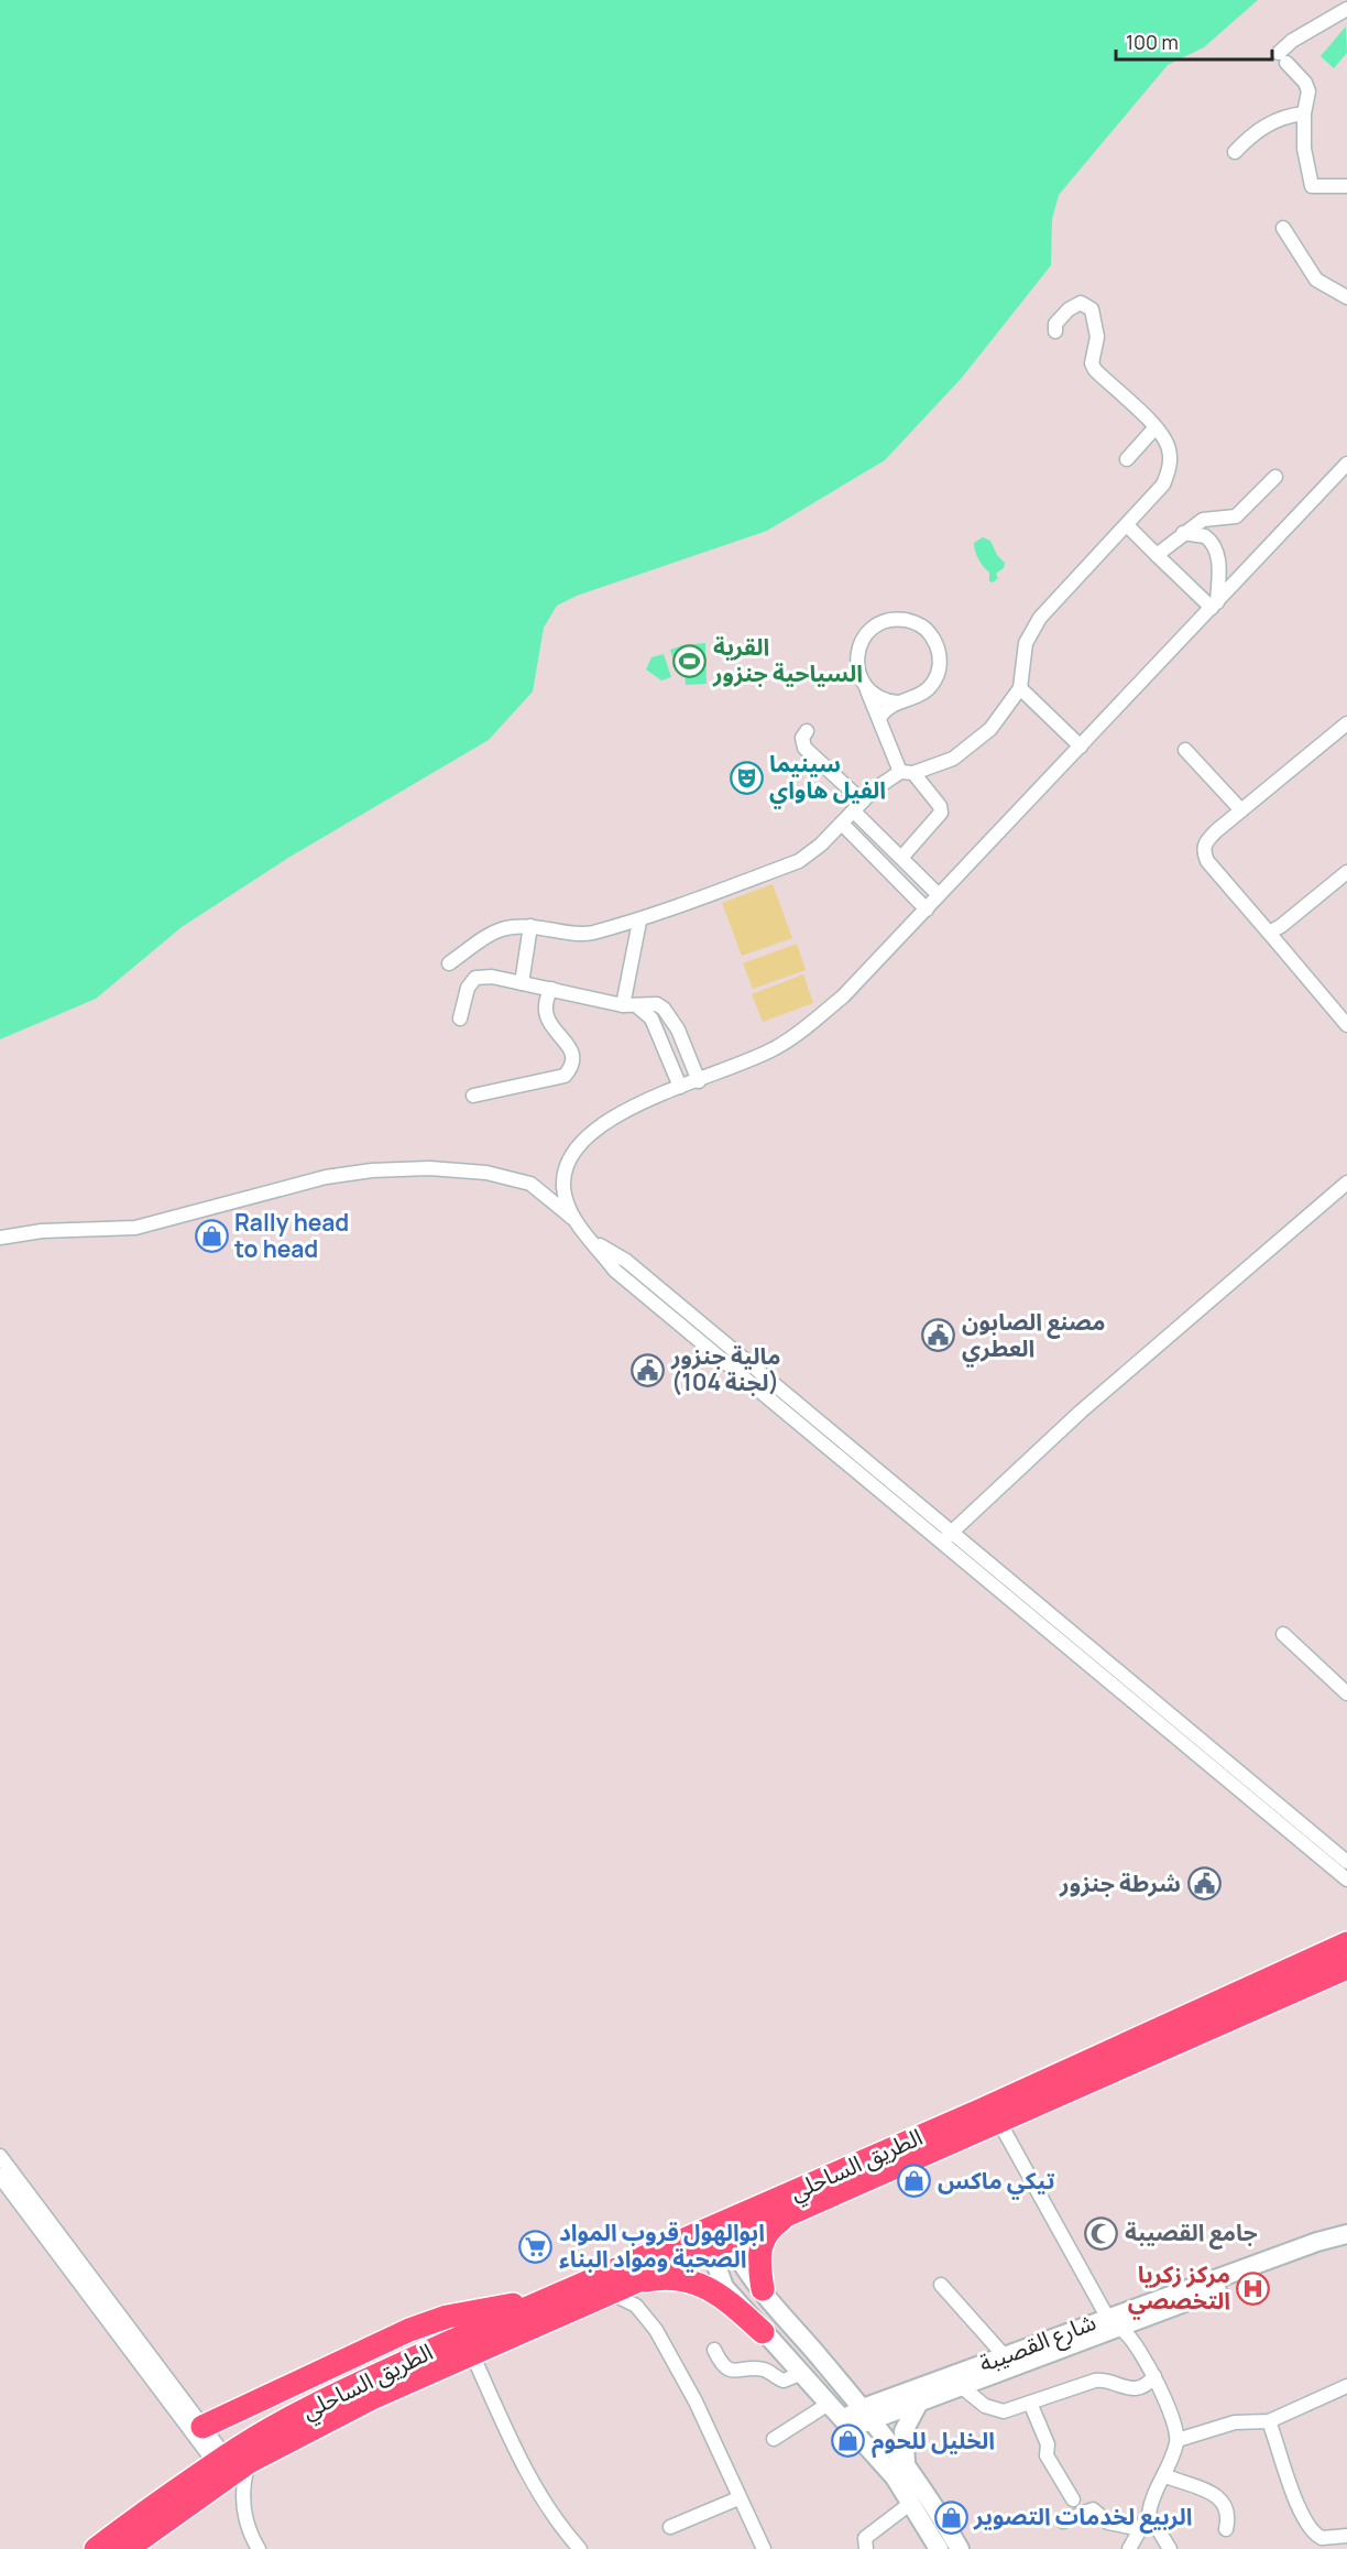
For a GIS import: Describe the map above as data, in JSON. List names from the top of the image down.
{
  "streets": {
    "highway": ["الطريق الساحلي"],
    "street": ["شارع القصيبة"]
  },
  "places": {
    "sports": ["القرية السياحية جنزور"],
    "theatre": ["سينيما الفيل هاواي"],
    "shop": [
      "Rally head to head",
      "تيكي ماكس",
      "الخليل للحوم",
      "الربيع لخدمات التصوير"
    ],
    "public building": ["مصنع الصابون العطري", "مالية جنزور (لجنة 104)", "شرطة جنزور"],
    "mosque": ["جامع القصيبة"],
    "supermarket": ["ابوالهول قروب المواد الصحية ومواد البناء"],
    "hospital": ["مركز زكريا التخصصي"]
  },
  "scale_bar": "100 m"
}
